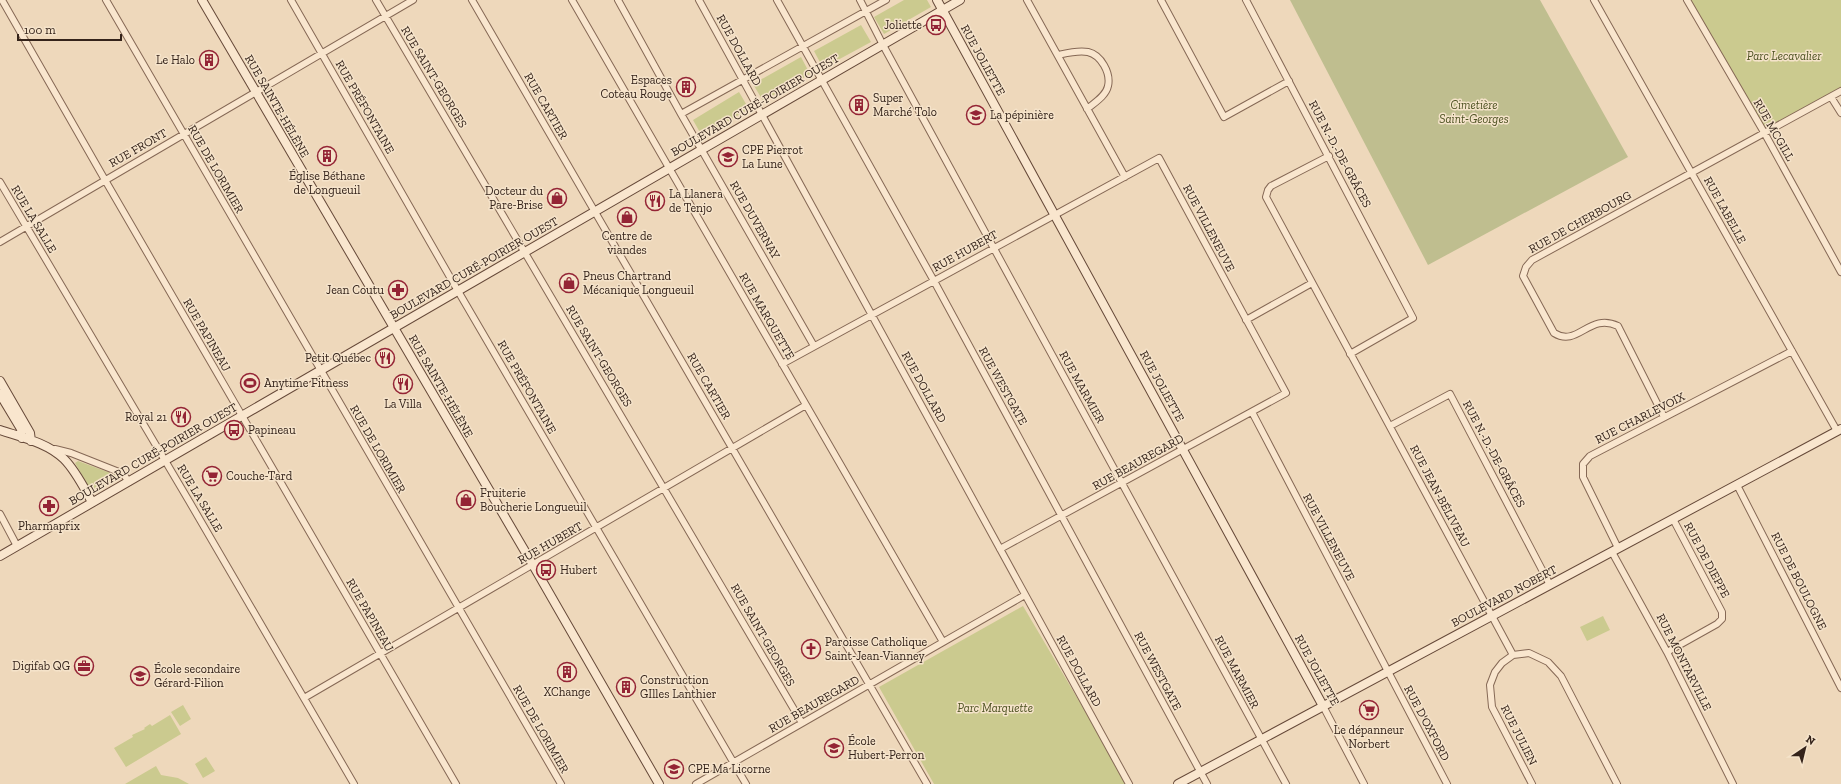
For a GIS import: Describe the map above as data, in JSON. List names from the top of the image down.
{
  "streets": {
    "street": [
      "RUE DOLLARD",
      "RUE JOLIETTE",
      "RUE SAINT-GEORGES",
      "BOULEVARD CURÉ-POIRIER OUEST",
      "RUE SAINTE-HÉLÈNE",
      "RUE CARTIER",
      "RUE PRÉFONTAINE",
      "RUE MCGILL",
      "RUE FRONT",
      "RUE N.-D.-DE-GRÂCES",
      "RUE DE LORIMIER",
      "RUE LABELLE",
      "RUE LA SALLE",
      "RUE DUVERNAY",
      "RUE DE CHERBOURG",
      "RUE VILLENEUVE",
      "RUE HUBERT",
      "RUE MARQUETTE",
      "RUE PAPINEAU",
      "RUE WESTGATE",
      "RUE MARMIER",
      "RUE CHARLEVOIX",
      "RUE BEAUREGARD",
      "RUE JEAN-BÉLIVEAU",
      "RUE DE DIEPPE",
      "RUE DE BOULOGNE",
      "BOULEVARD NOBERT",
      "RUE MONTARVILLE",
      "RUE D'OXFORD",
      "RUE JULIEN"
    ]
  },
  "crossings": [
    ["RUE DOLLARD", "BOULEVARD CURÉ-POIRIER OUEST"],
    ["RUE DOLLARD", "RUE HUBERT"],
    ["RUE DOLLARD", "RUE BEAUREGARD"],
    ["RUE JOLIETTE", "BOULEVARD CURÉ-POIRIER OUEST"],
    ["RUE JOLIETTE", "RUE HUBERT"],
    ["RUE JOLIETTE", "RUE BEAUREGARD"],
    ["RUE JOLIETTE", "BOULEVARD NOBERT"],
    ["RUE SAINT-GEORGES", "BOULEVARD CURÉ-POIRIER OUEST"],
    ["RUE SAINT-GEORGES", "RUE FRONT"],
    ["RUE SAINT-GEORGES", "RUE HUBERT"],
    ["RUE SAINT-GEORGES", "RUE BEAUREGARD"],
    ["BOULEVARD CURÉ-POIRIER OUEST", "RUE SAINTE-HÉLÈNE"],
    ["BOULEVARD CURÉ-POIRIER OUEST", "RUE CARTIER"],
    ["BOULEVARD CURÉ-POIRIER OUEST", "RUE PRÉFONTAINE"],
    ["BOULEVARD CURÉ-POIRIER OUEST", "RUE DE LORIMIER"],
    ["BOULEVARD CURÉ-POIRIER OUEST", "RUE LA SALLE"],
    ["BOULEVARD CURÉ-POIRIER OUEST", "RUE DUVERNAY"],
    ["BOULEVARD CURÉ-POIRIER OUEST", "RUE MARQUETTE"],
    ["BOULEVARD CURÉ-POIRIER OUEST", "RUE PAPINEAU"],
    ["BOULEVARD CURÉ-POIRIER OUEST", "RUE WESTGATE"],
    ["BOULEVARD CURÉ-POIRIER OUEST", "RUE MARMIER"],
    ["RUE SAINTE-HÉLÈNE", "RUE FRONT"],
    ["RUE SAINTE-HÉLÈNE", "RUE HUBERT"],
    ["RUE CARTIER", "RUE HUBERT"],
    ["RUE CARTIER", "RUE BEAUREGARD"],
    ["RUE PRÉFONTAINE", "RUE FRONT"],
    ["RUE PRÉFONTAINE", "RUE HUBERT"],
    ["RUE PRÉFONTAINE", "RUE BEAUREGARD"],
    ["RUE MCGILL", "RUE DE CHERBOURG"],
    ["RUE FRONT", "RUE DE LORIMIER"],
    ["RUE FRONT", "RUE LA SALLE"],
    ["RUE FRONT", "RUE PAPINEAU"],
    ["RUE N.-D.-DE-GRÂCES", "RUE JEAN-BÉLIVEAU"],
    ["RUE N.-D.-DE-GRÂCES", "BOULEVARD NOBERT"],
    ["RUE DE LORIMIER", "RUE HUBERT"],
    ["RUE LABELLE", "RUE DE CHERBOURG"],
    ["RUE LABELLE", "RUE CHARLEVOIX"],
    ["RUE LABELLE", "BOULEVARD NOBERT"],
    ["RUE LA SALLE", "RUE HUBERT"],
    ["RUE DUVERNAY", "RUE HUBERT"],
    ["RUE DE CHERBOURG", "RUE CHARLEVOIX"],
    ["RUE VILLENEUVE", "RUE HUBERT"],
    ["RUE VILLENEUVE", "RUE BEAUREGARD"],
    ["RUE VILLENEUVE", "BOULEVARD NOBERT"],
    ["RUE VILLENEUVE", "RUE D'OXFORD"],
    ["RUE HUBERT", "RUE MARQUETTE"],
    ["RUE HUBERT", "RUE PAPINEAU"],
    ["RUE HUBERT", "RUE WESTGATE"],
    ["RUE HUBERT", "RUE MARMIER"],
    ["RUE MARQUETTE", "RUE BEAUREGARD"],
    ["RUE WESTGATE", "RUE BEAUREGARD"],
    ["RUE WESTGATE", "BOULEVARD NOBERT"],
    ["RUE MARMIER", "RUE BEAUREGARD"],
    ["RUE MARMIER", "BOULEVARD NOBERT"],
    ["RUE CHARLEVOIX", "BOULEVARD NOBERT"],
    ["RUE CHARLEVOIX", "RUE MONTARVILLE"],
    ["RUE JEAN-BÉLIVEAU", "BOULEVARD NOBERT"],
    ["RUE JEAN-BÉLIVEAU", "RUE JULIEN"],
    ["RUE DE DIEPPE", "BOULEVARD NOBERT"],
    ["RUE DE DIEPPE", "RUE MONTARVILLE"],
    ["RUE DE BOULOGNE", "BOULEVARD NOBERT"],
    ["BOULEVARD NOBERT", "RUE MONTARVILLE"],
    ["BOULEVARD NOBERT", "RUE D'OXFORD"]
  ],
  "parks": ["Parc Lecavalier", "Cimetière Saint-Georges", "Parc Marquette"],
  "places": {
    "bus stop": ["Joliette", "Papineau", "Hubert"],
    "building": [
      "Le Halo",
      "Espaces Coteau Rouge",
      "Super Marché Tolo",
      "Église Béthane de Longueuil",
      "XChange",
      "Construction GIlles Lanthier"
    ],
    "school or university": [
      "La pépinière",
      "CPE Pierrot La Lune",
      "École secondaire Gérard-Filion",
      "École Hubert-Perron",
      "CPE Ma Licorne"
    ],
    "shop": [
      "Docteur du Pare-Brise",
      "Centre de viandes",
      "Pneus Chartrand Mécanique Longueuil",
      "Fruiterie Boucherie Longueuil"
    ],
    "restaurant": [
      "La Llanera de Tenjo",
      "Petit Québec",
      "La Villa",
      "Royal 21"
    ],
    "pharmacy": ["Jean Coutu", "Pharmaprix"],
    "sports": ["Anytime Fitness"],
    "supermarket": ["Couche-Tard", "Le dépanneur Norbert"],
    "church": ["Paroisse Catholique Saint-Jean-Vianney"],
    "office": ["Digifab QG"]
  },
  "scale_bar": "100 m",
  "north": "top right"
}
